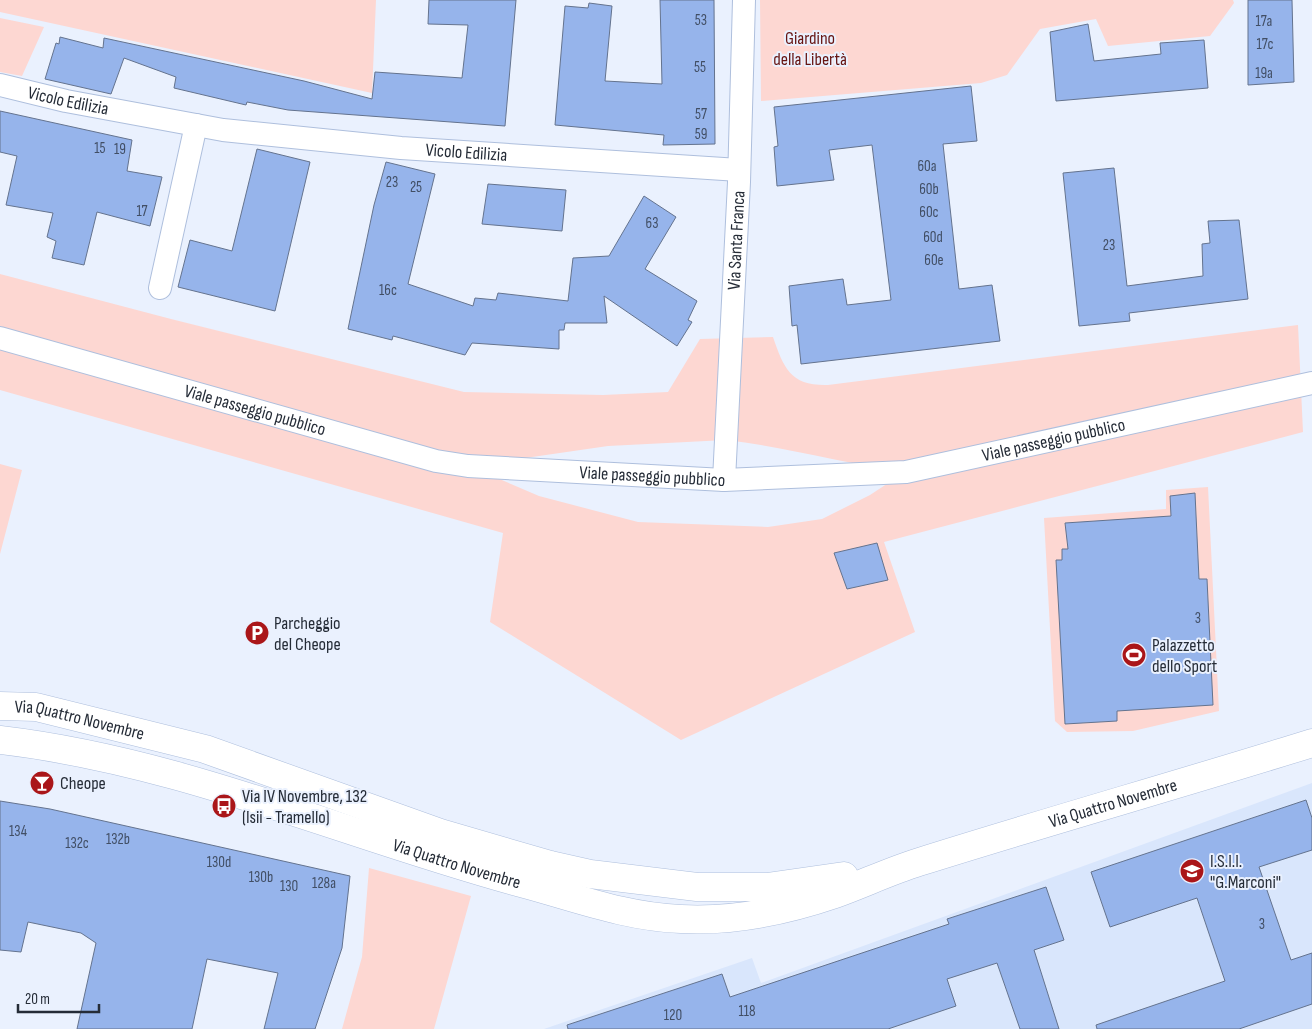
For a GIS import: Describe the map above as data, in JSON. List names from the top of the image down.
{
  "streets": {
    "main road": ["Via Quattro Novembre"],
    "street": ["Vicolo Edilizia", "Via Santa Franca", "Viale passeggio pubblico"]
  },
  "crossings": [
    ["Vicolo Edilizia", "Via Santa Franca"],
    ["Via Santa Franca", "Viale passeggio pubblico"]
  ],
  "parks": ["Giardino della Libertà"],
  "places": {
    "parking": ["Parcheggio del Cheope"],
    "sports": ["Palazzetto dello Sport"],
    "bar": ["Cheope"],
    "bus stop": ["Via IV Novembre, 132 (Isii - Tramello)"],
    "school or university": ["I.S.I.I. \"G.Marconi\""]
  },
  "house_numbers": [
    "53",
    "17a",
    "17c",
    "55",
    "19a",
    "57",
    "59",
    "15",
    "19",
    "60a",
    "23",
    "25",
    "60b",
    "17",
    "60c",
    "63",
    "60d",
    "23",
    "60e",
    "16c",
    "3",
    "134",
    "132b",
    "132c",
    "130d",
    "130b",
    "128a",
    "130",
    "3",
    "118",
    "120"
  ],
  "scale_bar": "20 m"
}
